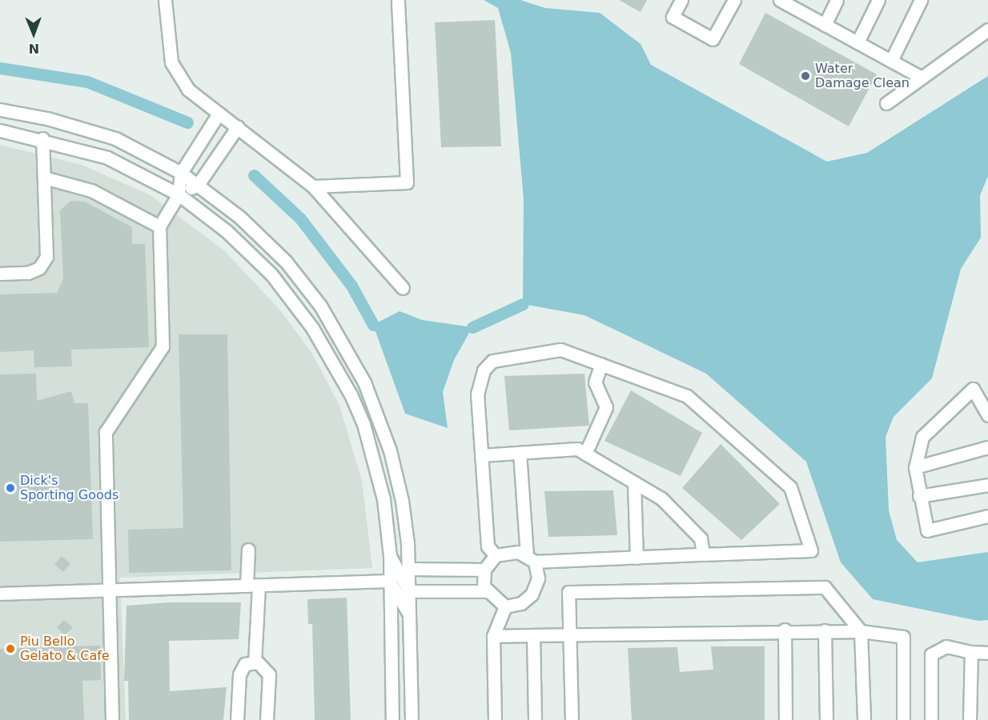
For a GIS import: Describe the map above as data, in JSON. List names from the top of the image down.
{
  "places": ["Water Damage Clean", "Dick's Sporting Goods", "Piu Bello Gelato & Cafe"],
  "north": "bottom"
}
